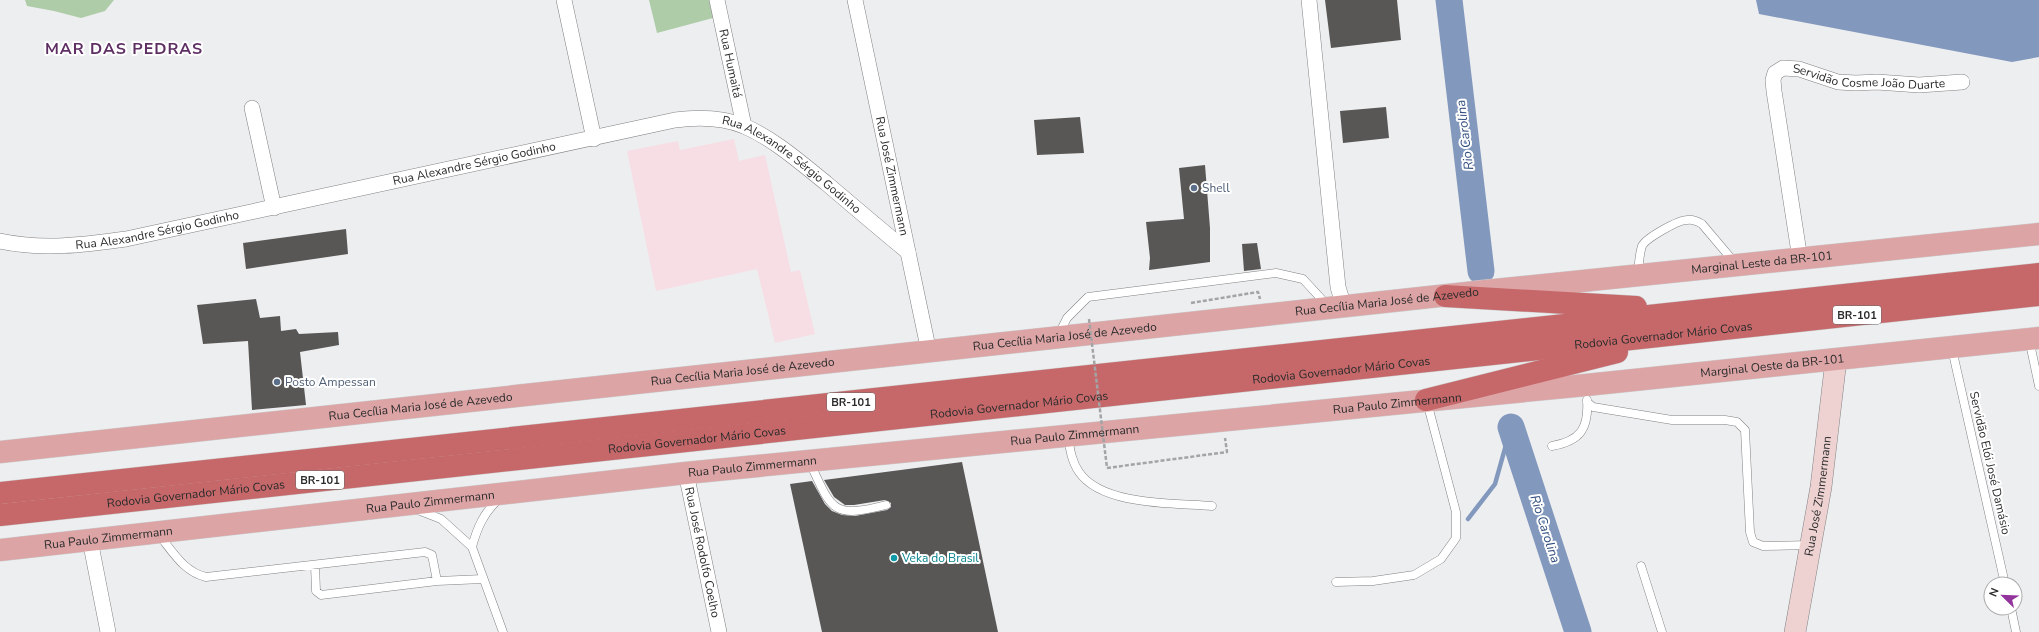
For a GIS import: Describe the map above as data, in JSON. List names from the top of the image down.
{
  "streets": {
    "highway": ["BR-101", "Rodovia Governador Mário Covas"],
    "main road": [
      "Rua José Zimmermann",
      "Marginal Leste da BR-101",
      "Rua Cecília Maria José de Azevedo",
      "Marginal Oeste da BR-101",
      "Rua Paulo Zimmermann"
    ],
    "street": [
      "Rua Humaitá",
      "Servidão Cosme João Duarte",
      "Rua Alexandre Sérgio Godinho",
      "Rua José Rodolfo Coelho"
    ],
    "lane": ["Servidão Elói José Damásio"]
  },
  "crossings": [
    ["Rua Humaitá", "Rua Alexandre Sérgio Godinho"],
    ["Servidão Cosme João Duarte", "Marginal Leste da BR-101"],
    ["Rua Alexandre Sérgio Godinho", "Rua José Zimmermann"],
    ["Rua José Zimmermann", "Rua Cecília Maria José de Azevedo"],
    ["Rua José Zimmermann", "Marginal Oeste da BR-101"],
    ["Marginal Leste da BR-101", "Rua Cecília Maria José de Azevedo"],
    ["Marginal Oeste da BR-101", "Rua Paulo Zimmermann"],
    ["Marginal Oeste da BR-101", "Servidão Elói José Damásio"],
    ["Rua Paulo Zimmermann", "Rua José Rodolfo Coelho"]
  ],
  "districts": ["MAR DAS PEDRAS"],
  "water": ["Rio Carolina"],
  "places": ["Shell", "Posto Ampessan", "Veka do Brasil"],
  "north": "top left"
}
